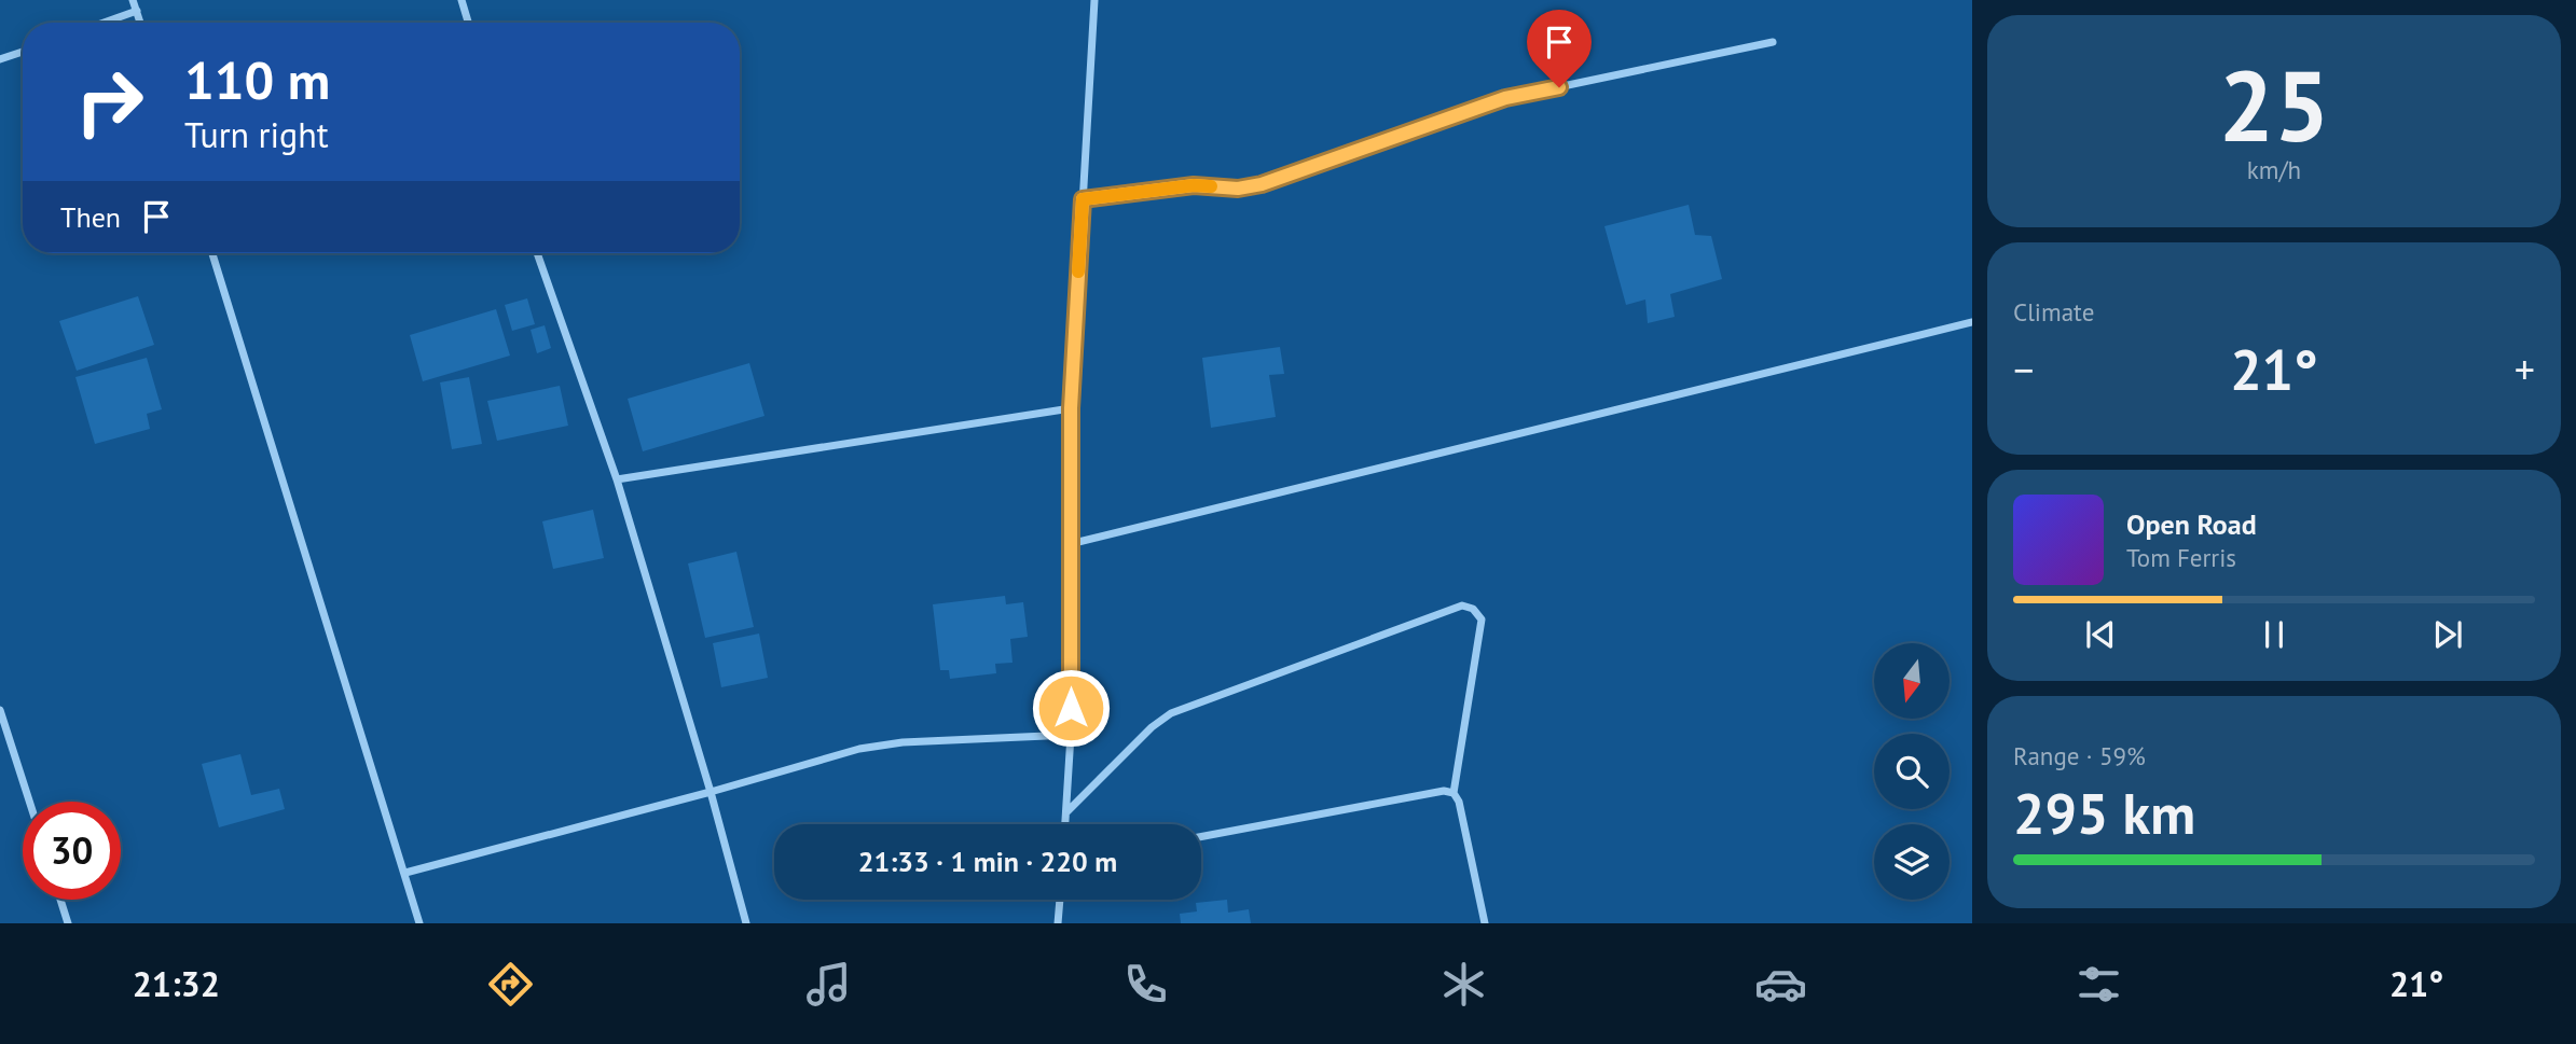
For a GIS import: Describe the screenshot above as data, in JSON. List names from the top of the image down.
{
  "north": "bottom",
  "page": {
    "tile": [
      ["25", "km/h"],
      "Climate",
      ["Range · 59%", "295 km"]
    ],
    "turn": ["110 m", "Turn right"],
    "then": "Then",
    "heat": ["−", "21°", "+"],
    "song": ["Open Road", "Tom Ferris"],
    "limit": "30",
    "trip": "21:33 · 1 min · 220 m",
    "tabs": ["21:32", "21°"]
  }
}
